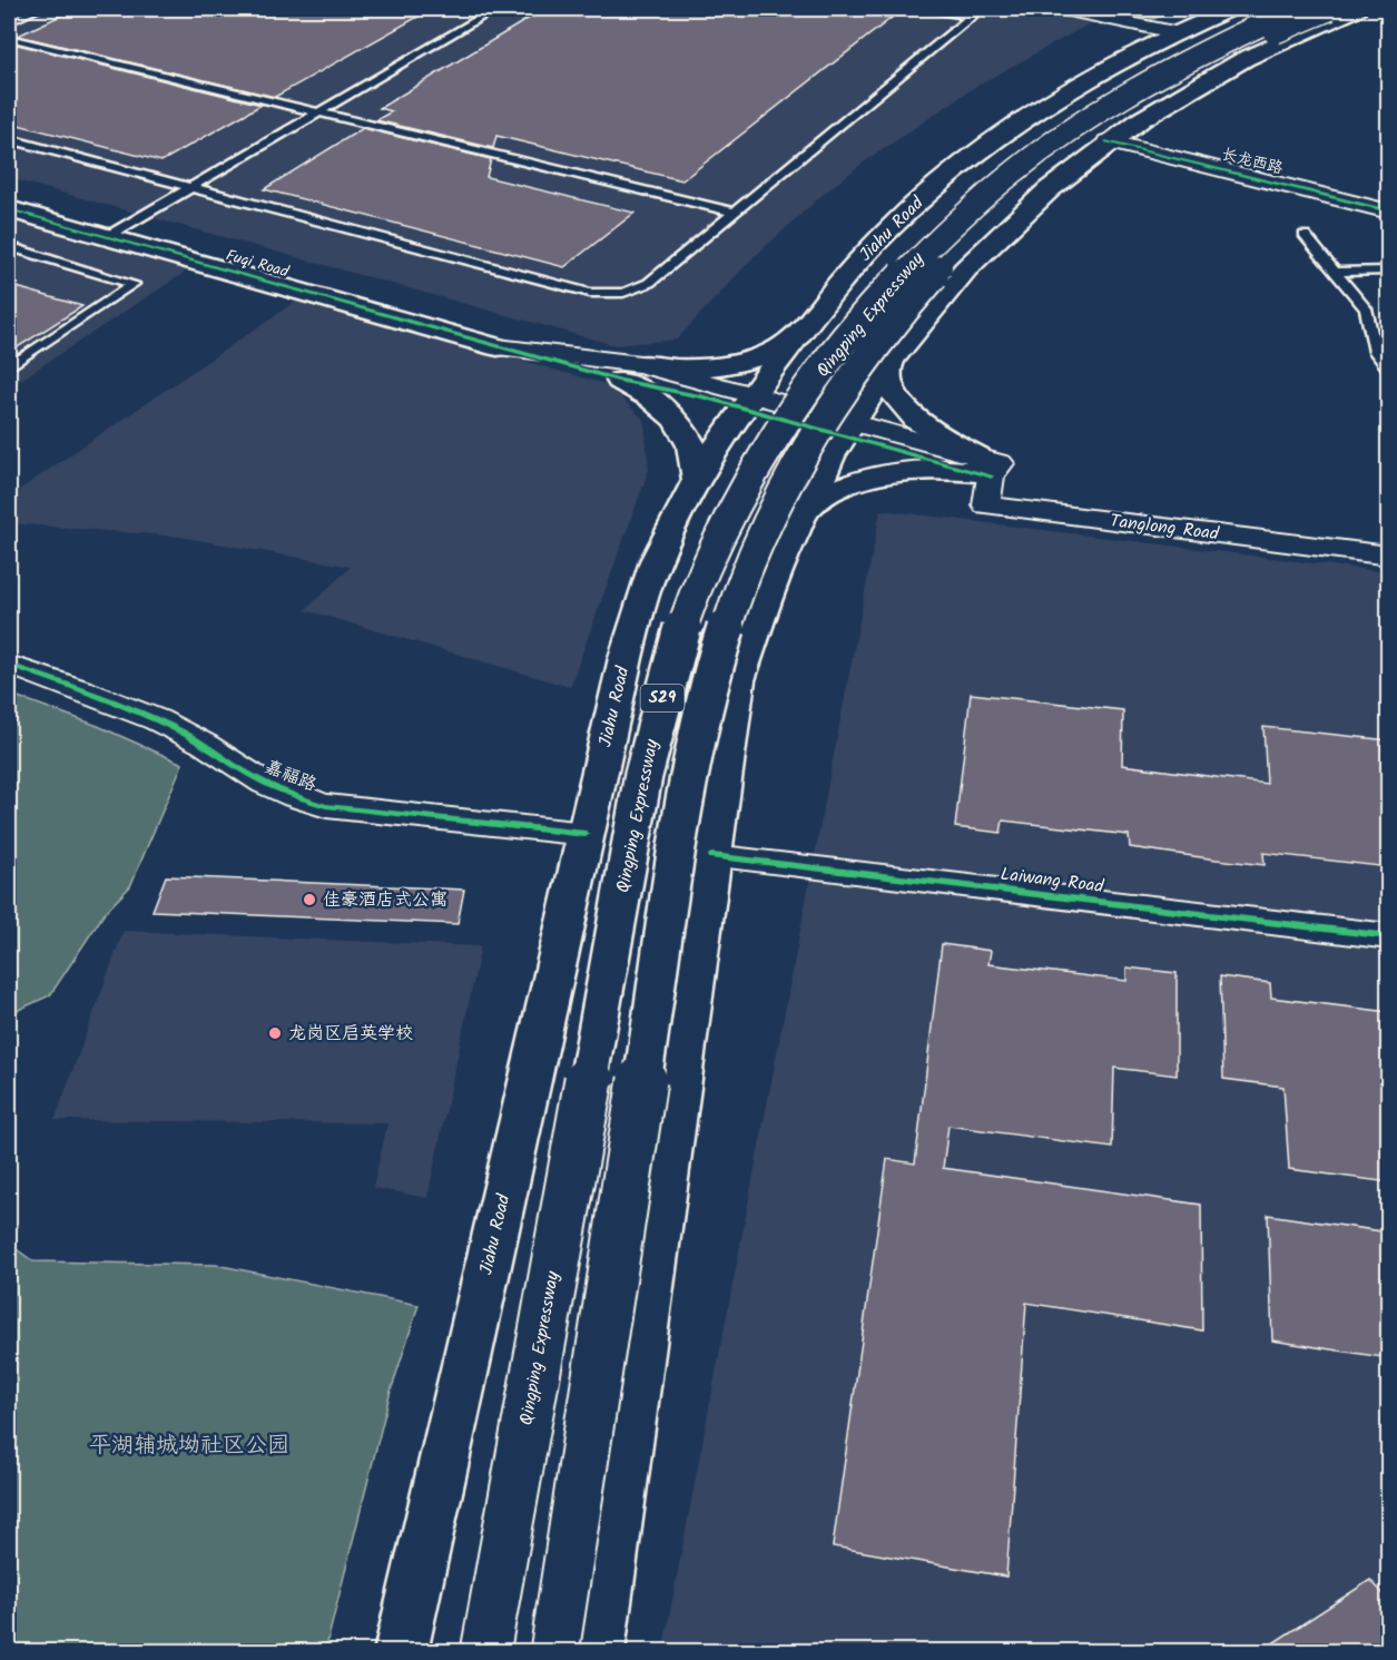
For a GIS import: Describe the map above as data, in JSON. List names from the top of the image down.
{
  "streets": {
    "main road": [
      "Jiahu Road",
      "Fuqi Road",
      "Qingping Expressway",
      "S29"
    ],
    "street": [
      "长龙西路",
      "Tanglong Road",
      "嘉福路",
      "Laiwang Road"
    ]
  },
  "crossings": [
    ["Jiahu Road", "嘉福路"]
  ],
  "parks": ["平湖辅城坳社区公园"],
  "places": ["佳豪酒店式公寓", "龙岗区启英学校"]
}
